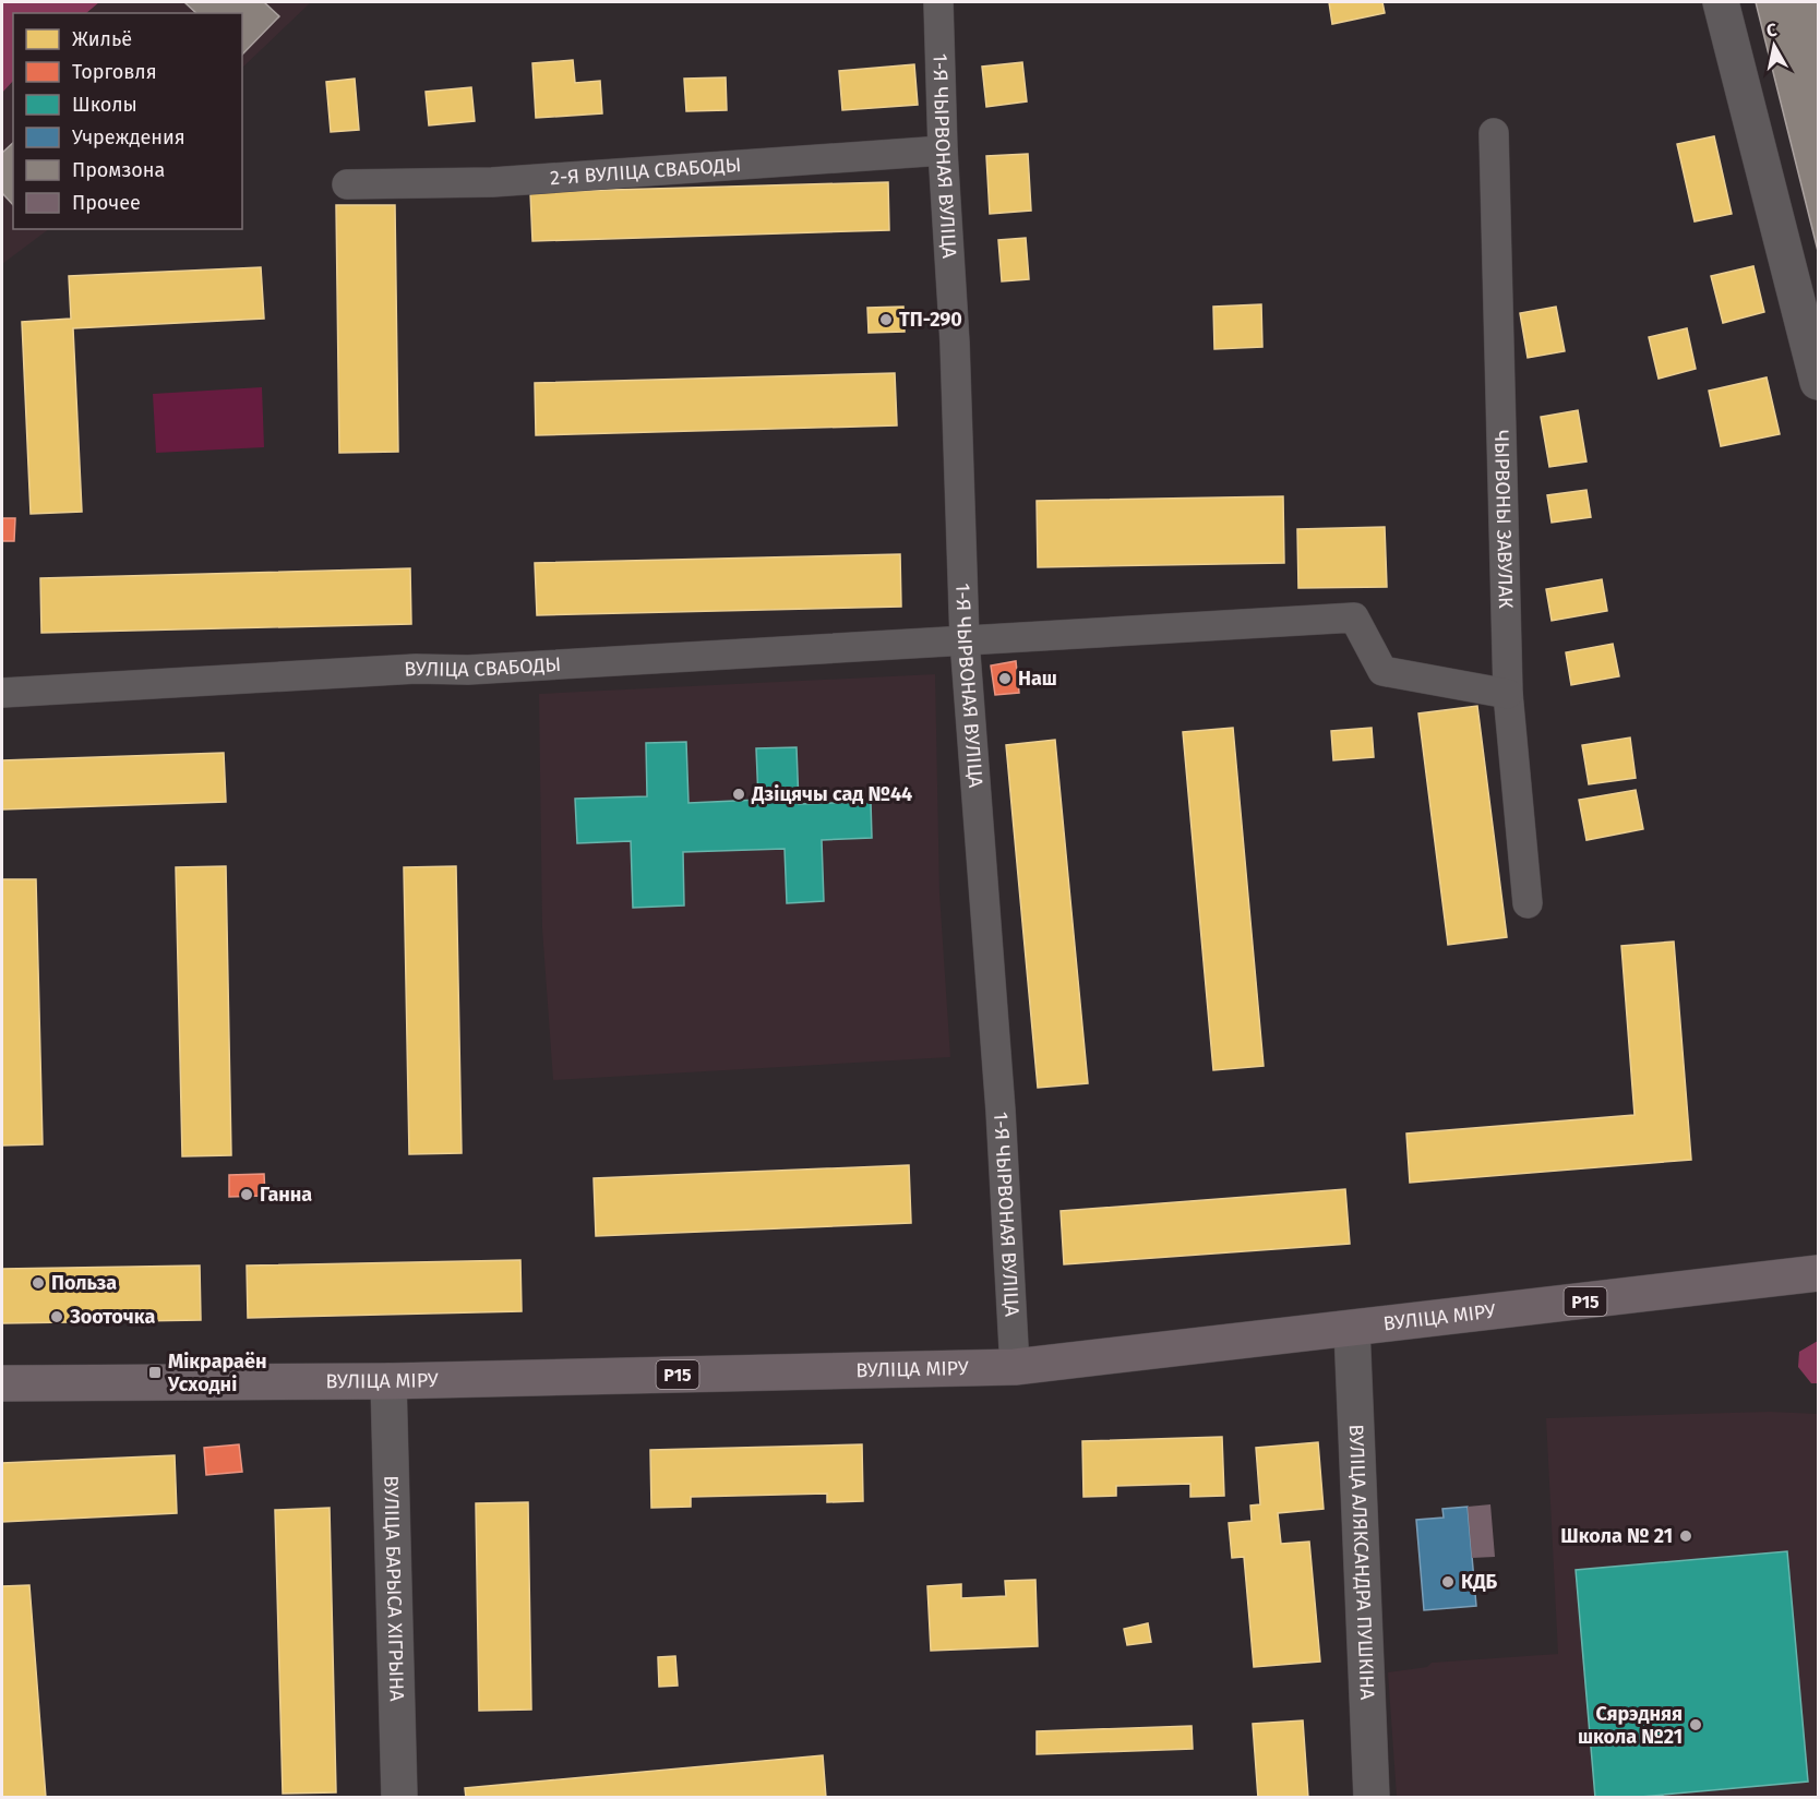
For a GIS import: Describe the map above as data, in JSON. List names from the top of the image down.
{
  "streets": {
    "main road": ["Р15", "ВУЛІЦА МІРУ"],
    "street": [
      "1-Я ЧЫРВОНАЯ ВУЛІЦА",
      "2-Я ВУЛІЦА СВАБОДЫ",
      "ЧЫРВОНЫ ЗАВУЛАК",
      "ВУЛІЦА СВАБОДЫ",
      "ВУЛІЦА АЛЯКСАНДРА ПУШКІНА",
      "ВУЛІЦА БАРЫСА ХІГРЫНА"
    ]
  },
  "crossings": [
    ["1-Я ЧЫРВОНАЯ ВУЛІЦА", "2-Я ВУЛІЦА СВАБОДЫ"],
    ["1-Я ЧЫРВОНАЯ ВУЛІЦА", "ВУЛІЦА СВАБОДЫ"],
    ["1-Я ЧЫРВОНАЯ ВУЛІЦА", "ВУЛІЦА МІРУ"],
    ["ЧЫРВОНЫ ЗАВУЛАК", "ВУЛІЦА СВАБОДЫ"],
    ["ВУЛІЦА МІРУ", "ВУЛІЦА АЛЯКСАНДРА ПУШКІНА"],
    ["ВУЛІЦА МІРУ", "ВУЛІЦА БАРЫСА ХІГРЫНА"]
  ],
  "places": {
    "other": [
      "ТП-290",
      "Наш",
      "Дзіцячы сад №44",
      "Ганна",
      "Польза",
      "Зооточка",
      "Школа № 21",
      "КДБ",
      "Сярэдняя школа №21"
    ],
    "transit": ["Мікрараён Усходні"]
  },
  "legend": [
    "Жильё",
    "Торговля",
    "Школы",
    "Учреждения",
    "Промзона",
    "Прочее"
  ],
  "north": "top"
}
